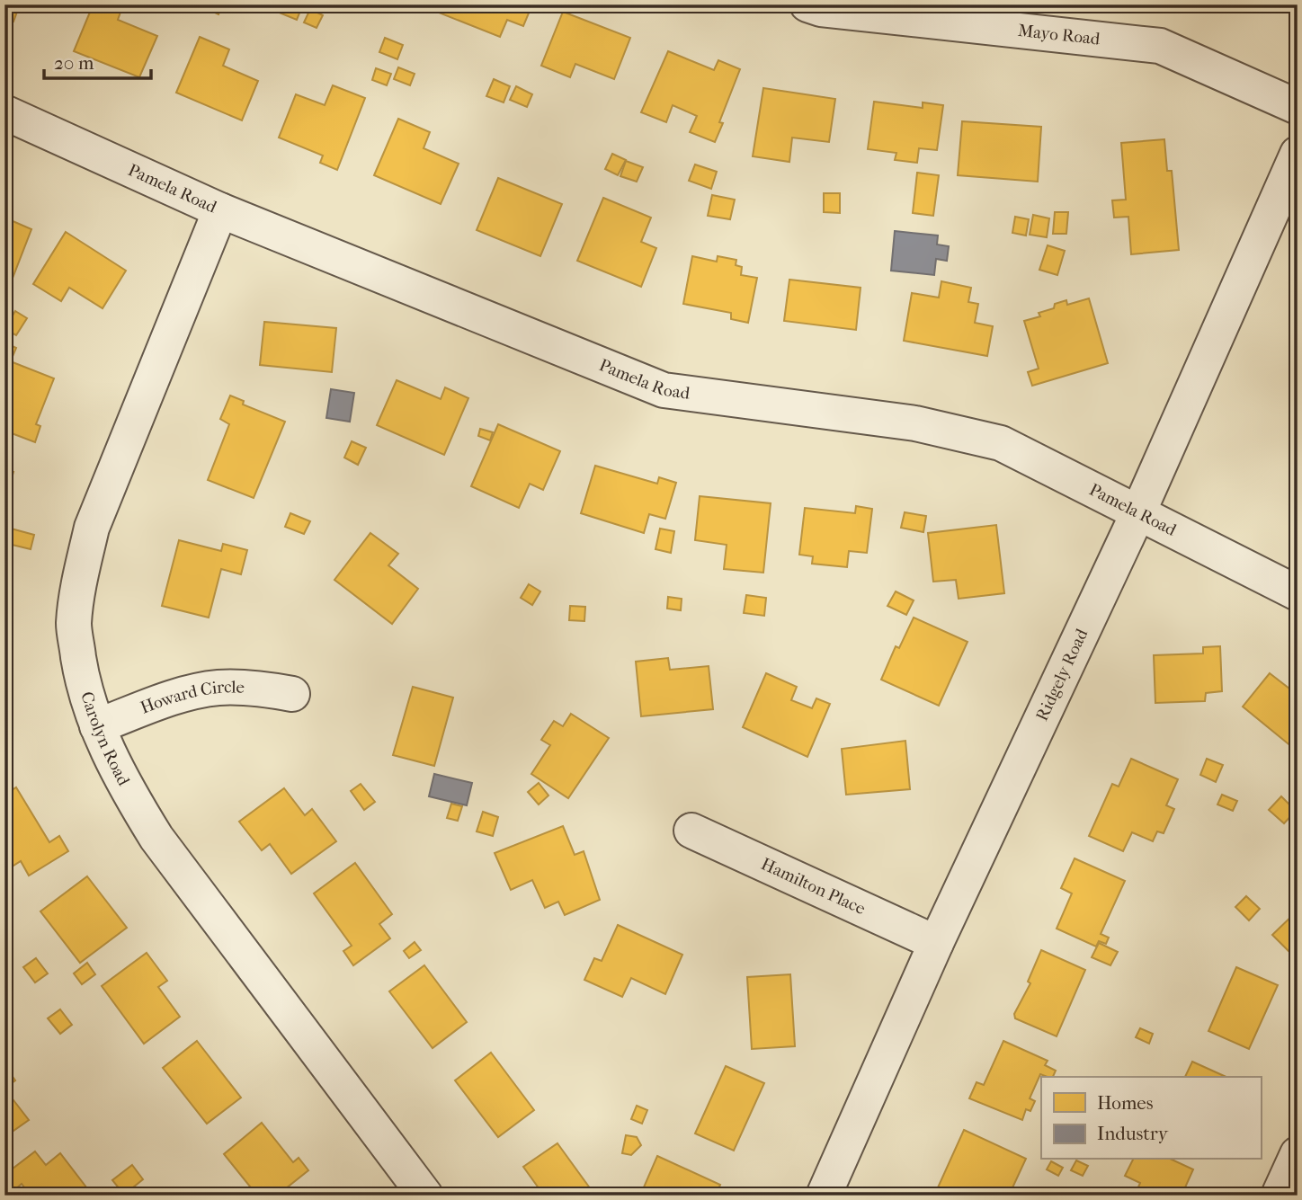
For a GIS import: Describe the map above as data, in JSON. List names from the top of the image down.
{
  "streets": {
    "street": [
      "Mayo Road",
      "Pamela Road",
      "Ridgely Road",
      "Howard Circle",
      "Carolyn Road",
      "Hamilton Place"
    ]
  },
  "crossings": [
    ["Pamela Road", "Ridgely Road"],
    ["Pamela Road", "Carolyn Road"],
    ["Ridgely Road", "Hamilton Place"],
    ["Howard Circle", "Carolyn Road"]
  ],
  "legend": ["Homes", "Industry"],
  "scale_bar": "20 m"
}
